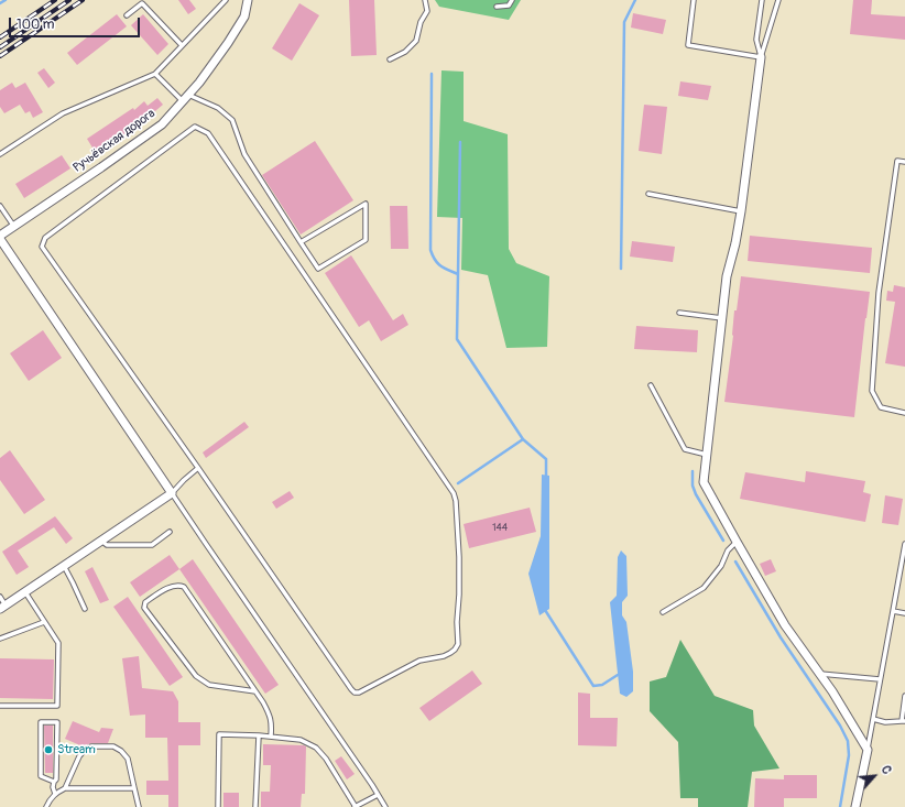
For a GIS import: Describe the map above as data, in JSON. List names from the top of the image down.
{
  "streets": {
    "street": ["Ручьёвская дорога"]
  },
  "places": ["Stream"],
  "house_numbers": ["144"],
  "scale_bar": "100 m",
  "north": "top right"
}
